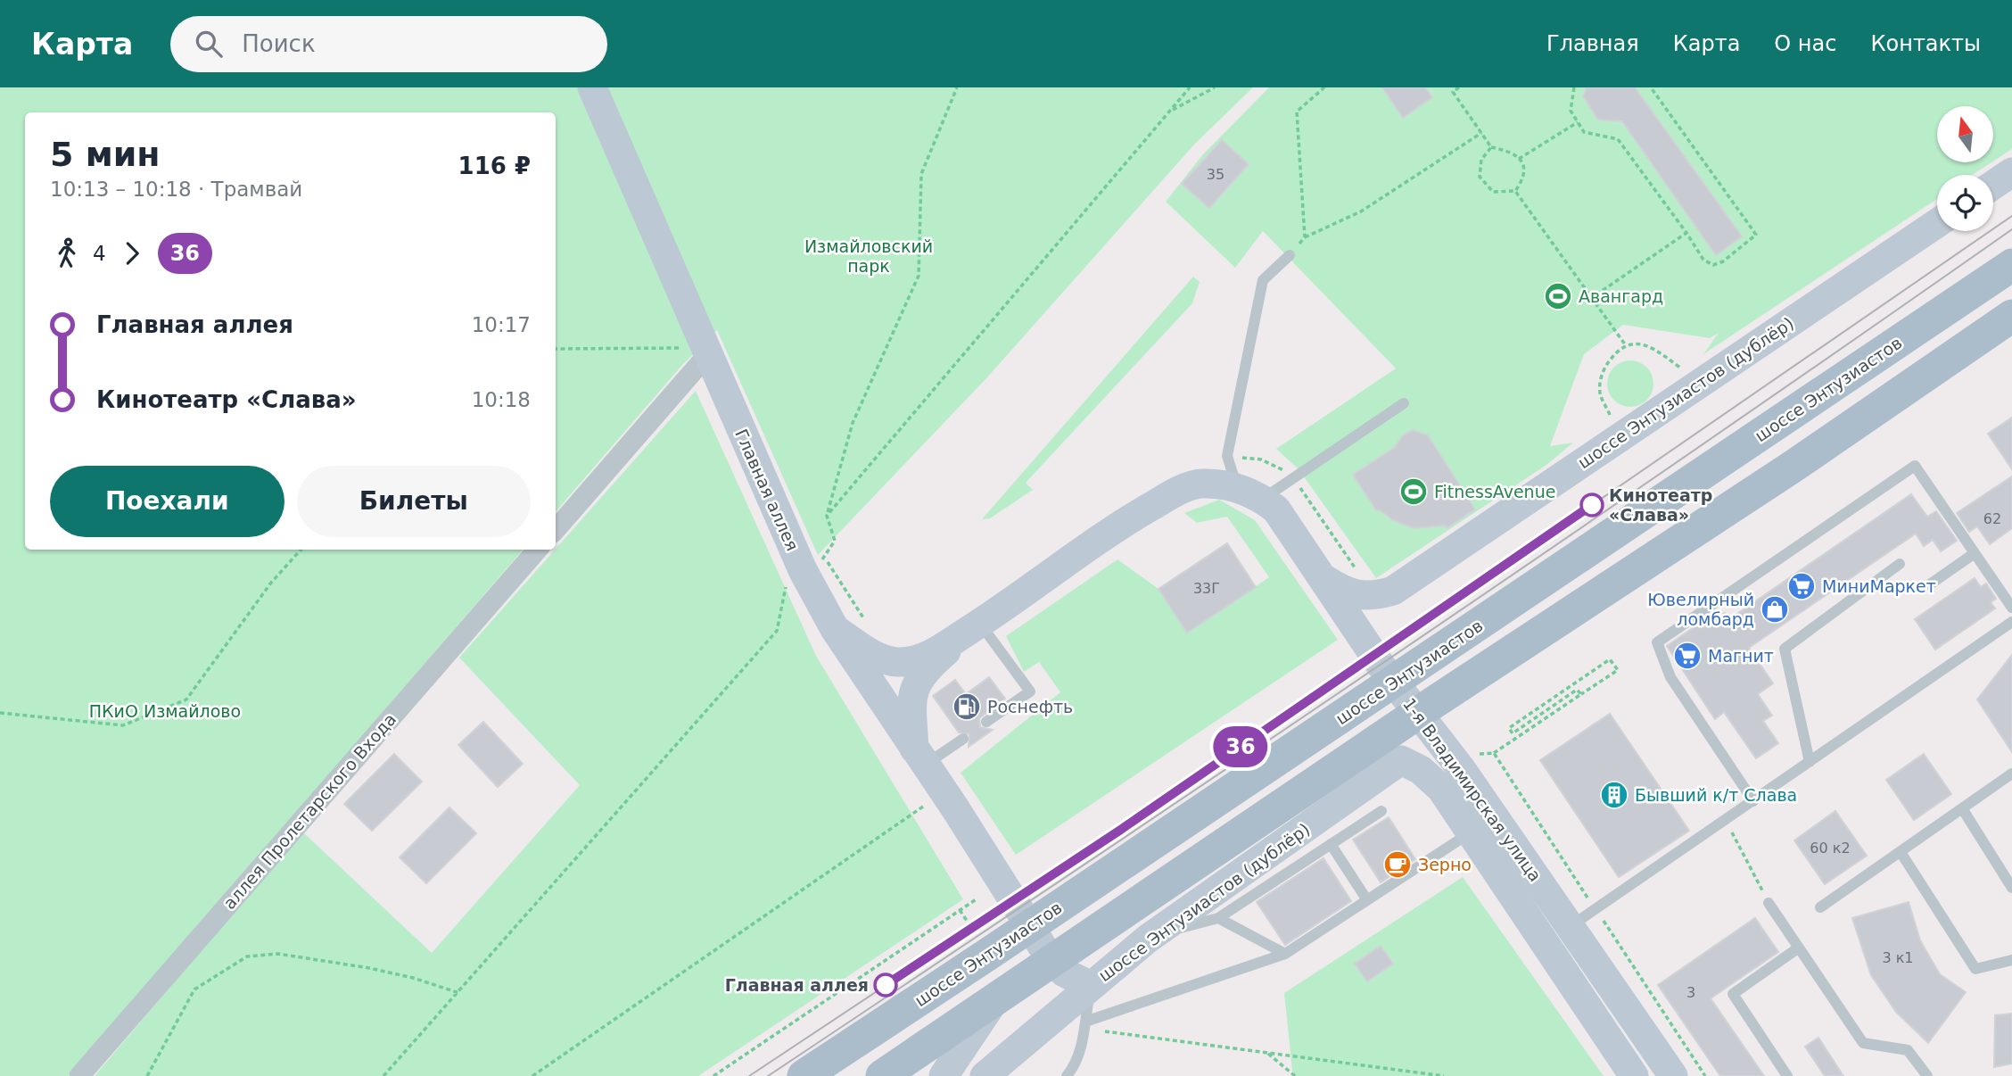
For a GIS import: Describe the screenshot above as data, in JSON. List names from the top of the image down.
{
  "streets": {
    "main road": [
      "шоссе Энтузиастов",
      "шоссе Энтузиастов (дублёр)",
      "Главная аллея",
      "1-я Владимирская улица"
    ],
    "street": ["аллея Пролетарского Входа"]
  },
  "crossings": [
    ["шоссе Энтузиастов", "Главная аллея"],
    ["шоссе Энтузиастов", "1-я Владимирская улица"],
    ["шоссе Энтузиастов (дублёр)", "1-я Владимирская улица"]
  ],
  "parks": ["Измайловский парк", "ПКиО Измайлово"],
  "places": {
    "sports": ["Авангард", "FitnessAvenue"],
    "other": ["Кинотеатр «Слава»", "Главная аллея"],
    "supermarket": ["МиниМаркет", "Магнит"],
    "shop": ["Ювелирный ломбард"],
    "fuel station": ["Роснефть"],
    "building": ["Бывший к/т Слава"],
    "cafe": ["Зерно"]
  },
  "lines": ["tram line 36"],
  "house_numbers": [
    "35",
    "62",
    "33Г",
    "60 к2",
    "3 к1",
    "3"
  ],
  "north": "top",
  "page": {
    "header": "Карта",
    "search": "Поиск",
    "nav": [
      "Главная",
      "Карта",
      "О нас",
      "Контакты"
    ],
    "on_map": "36",
    "heading": ["5 мин", "10:13 – 10:18 · Трамвай", "116 ₽"],
    "legs": ["4", "36"],
    "list": [
      {
        "name": "Главная аллея",
        "value": "10:17"
      },
      {
        "name": "Кинотеатр «Слава»",
        "value": "10:18"
      }
    ],
    "buttons": ["Поехали", "Билеты"]
  }
}
